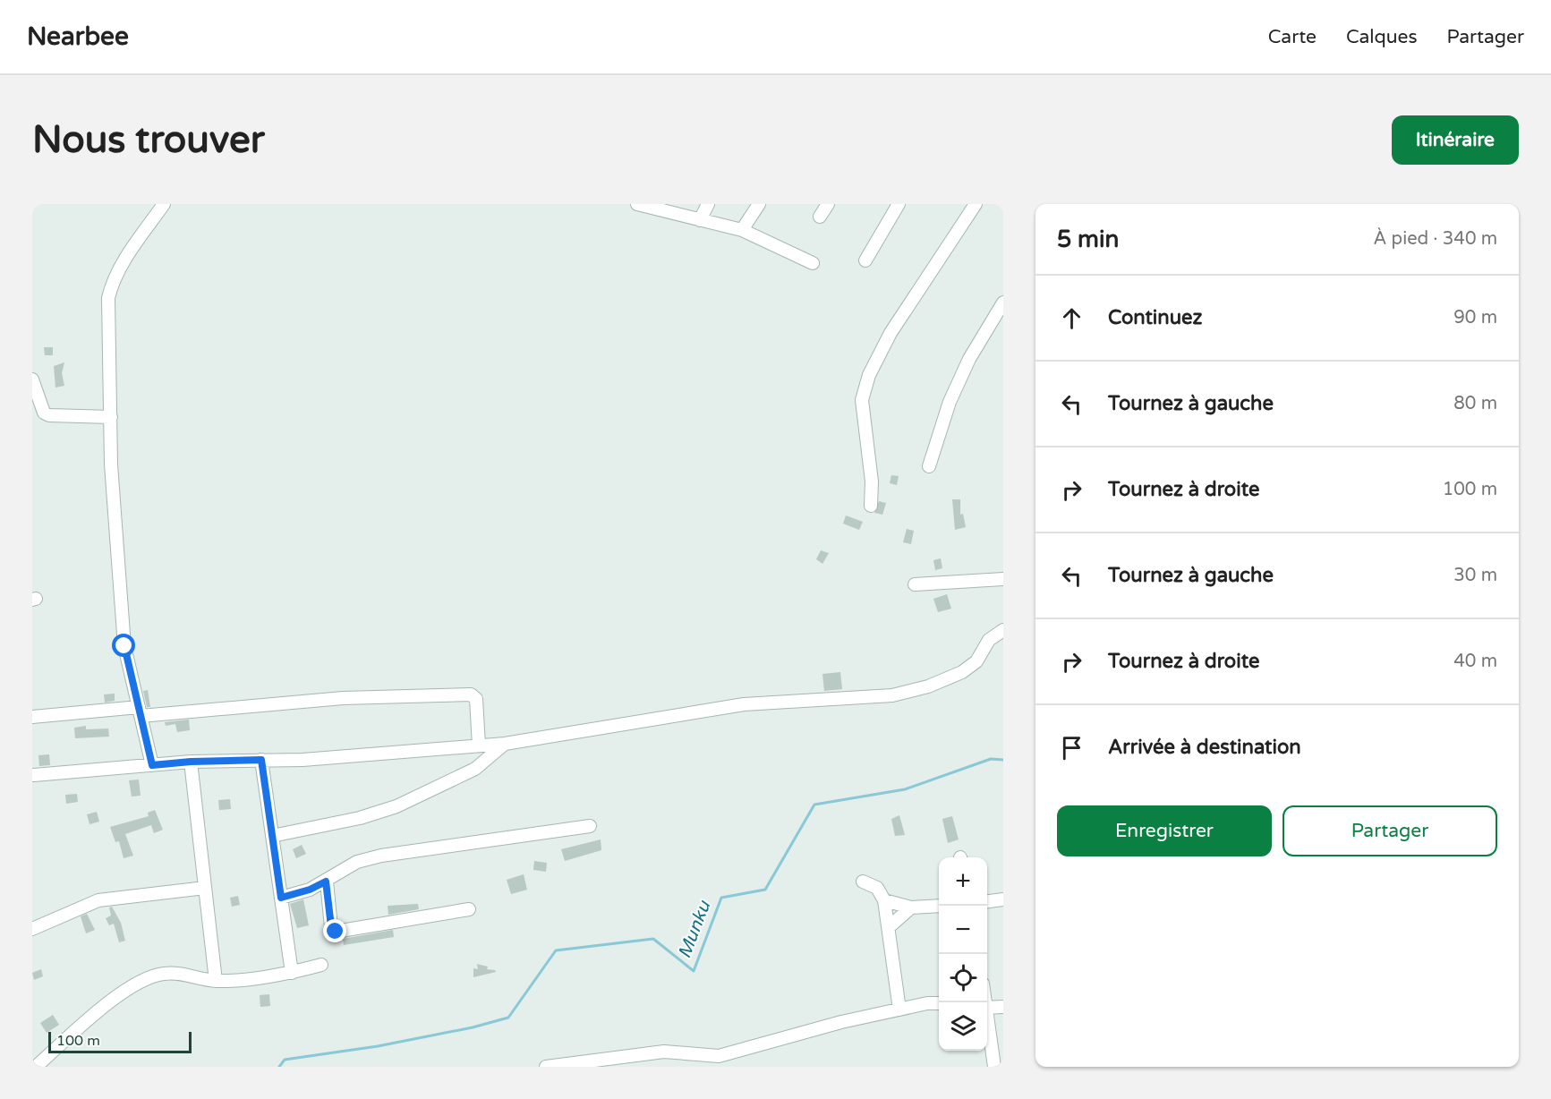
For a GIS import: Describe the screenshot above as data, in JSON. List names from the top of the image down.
{
  "water": ["Munku"],
  "scale_bar": "100 m",
  "page": {
    "header": "Nearbee",
    "nav": ["Carte", "Calques", "Partager"],
    "buttons": [
      "Itinéraire",
      ["Enregistrer", "Partager"]
    ],
    "title": "Nous trouver",
    "heading": ["5 min", "À pied · 340 m"],
    "list": [
      ["Continuez", "90 m"],
      ["Tournez à gauche", "80 m"],
      ["Tournez à droite", "100 m"],
      ["Tournez à gauche", "30 m"],
      ["Tournez à droite", "40 m"],
      "Arrivée à destination"
    ],
    "map_buttons": ["+", "−"],
    "scale": "100 m"
  }
}
